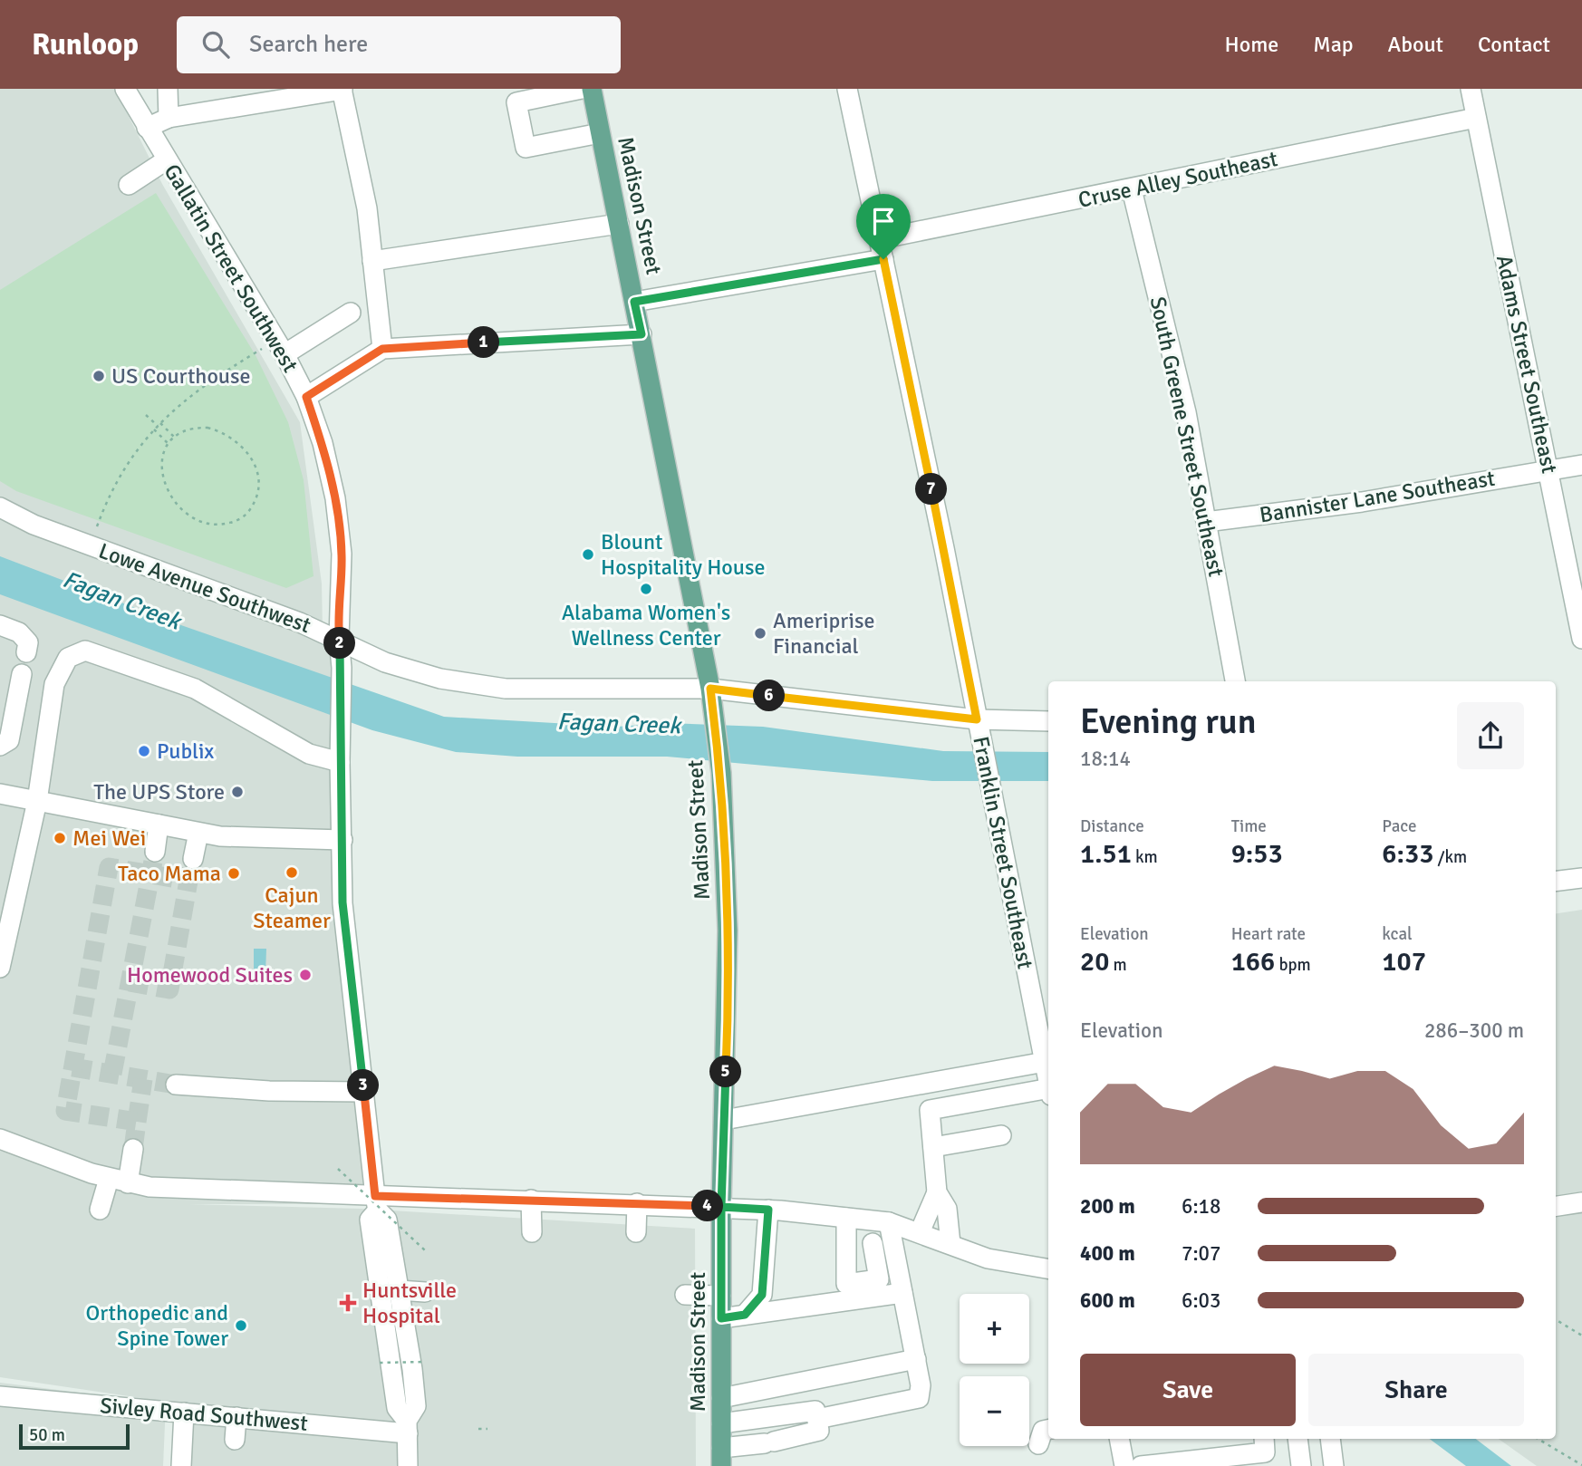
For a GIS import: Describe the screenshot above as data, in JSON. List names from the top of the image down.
{
  "streets": {
    "main road": ["Madison Street"],
    "street": [
      "Cruse Alley Southeast",
      "Gallatin Street Southwest",
      "Adams Street Southeast",
      "South Greene Street Southeast",
      "Bannister Lane Southeast",
      "Lowe Avenue Southwest",
      "Franklin Street Southeast",
      "Sivley Road Southwest"
    ]
  },
  "crossings": [
    ["Cruse Alley Southeast", "Adams Street Southeast"],
    ["Cruse Alley Southeast", "South Greene Street Southeast"],
    ["Cruse Alley Southeast", "Franklin Street Southeast"],
    ["Madison Street", "Lowe Avenue Southwest"],
    ["Gallatin Street Southwest", "Lowe Avenue Southwest"],
    ["Gallatin Street Southwest", "Sivley Road Southwest"],
    ["Adams Street Southeast", "Bannister Lane Southeast"],
    ["South Greene Street Southeast", "Bannister Lane Southeast"],
    ["Lowe Avenue Southwest", "Franklin Street Southeast"]
  ],
  "water": ["Fagan Creek"],
  "places": {
    "other": [
      "US Courthouse",
      "Blount Hospitality House",
      "Alabama Women's Wellness Center",
      "Ameriprise Financial",
      "Publix",
      "The UPS Store",
      "Mei Wei",
      "Cajun Steamer",
      "Taco Mama",
      "Homewood Suites",
      "Orthopedic and Spine Tower"
    ],
    "health": ["Huntsville Hospital"]
  },
  "scale_bar": "50 m",
  "page": {
    "header": "Runloop",
    "search": "Search here",
    "nav": [
      "Home",
      "Map",
      "About",
      "Contact"
    ],
    "pins": [
      "1",
      "7",
      "2",
      "6",
      "5",
      "3",
      "4"
    ],
    "heading": ["Evening run", "18:14"],
    "stats": [
      ["Distance", "1.51 km"],
      ["Time", "9:53"],
      ["Pace", "6:33 /km"],
      ["Elevation", "20 m"],
      ["Heart rate", "166 bpm"],
      ["kcal", "107"]
    ],
    "chart": ["Elevation", "286–300 m"],
    "list": [
      {
        "name": "200 m",
        "note": "6:18"
      },
      {
        "name": "400 m",
        "note": "7:07"
      },
      {
        "name": "600 m",
        "note": "6:03"
      }
    ],
    "map_buttons": ["+", "−"],
    "buttons": ["Save", "Share"],
    "scale": "50 m"
  }
}
